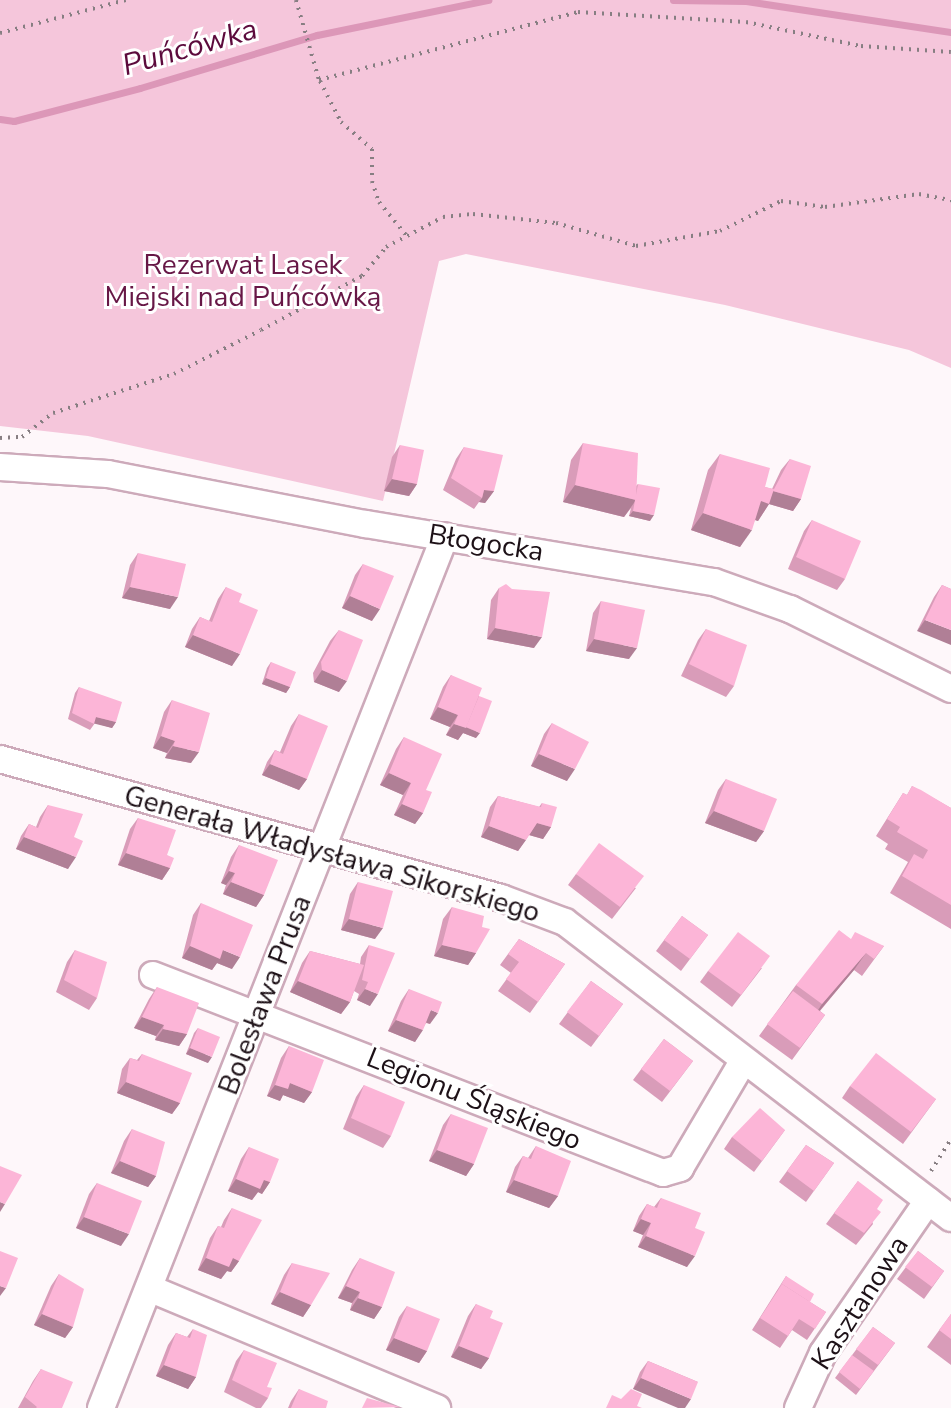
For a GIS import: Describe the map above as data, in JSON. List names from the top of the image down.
{
  "streets": {
    "street": [
      "Błogocka",
      "Generała Władysława Sikorskiego",
      "Bolesława Prusa",
      "Legionu Śląskiego",
      "Kasztanowa"
    ]
  },
  "crossings": [
    ["Błogocka", "Bolesława Prusa"],
    ["Generała Władysława Sikorskiego", "Bolesława Prusa"],
    ["Generała Władysława Sikorskiego", "Legionu Śląskiego"],
    ["Generała Władysława Sikorskiego", "Kasztanowa"],
    ["Bolesława Prusa", "Legionu Śląskiego"]
  ],
  "water": ["Puńcówka"],
  "parks": ["Rezerwat Lasek Miejski nad Puńcówką"]
}
